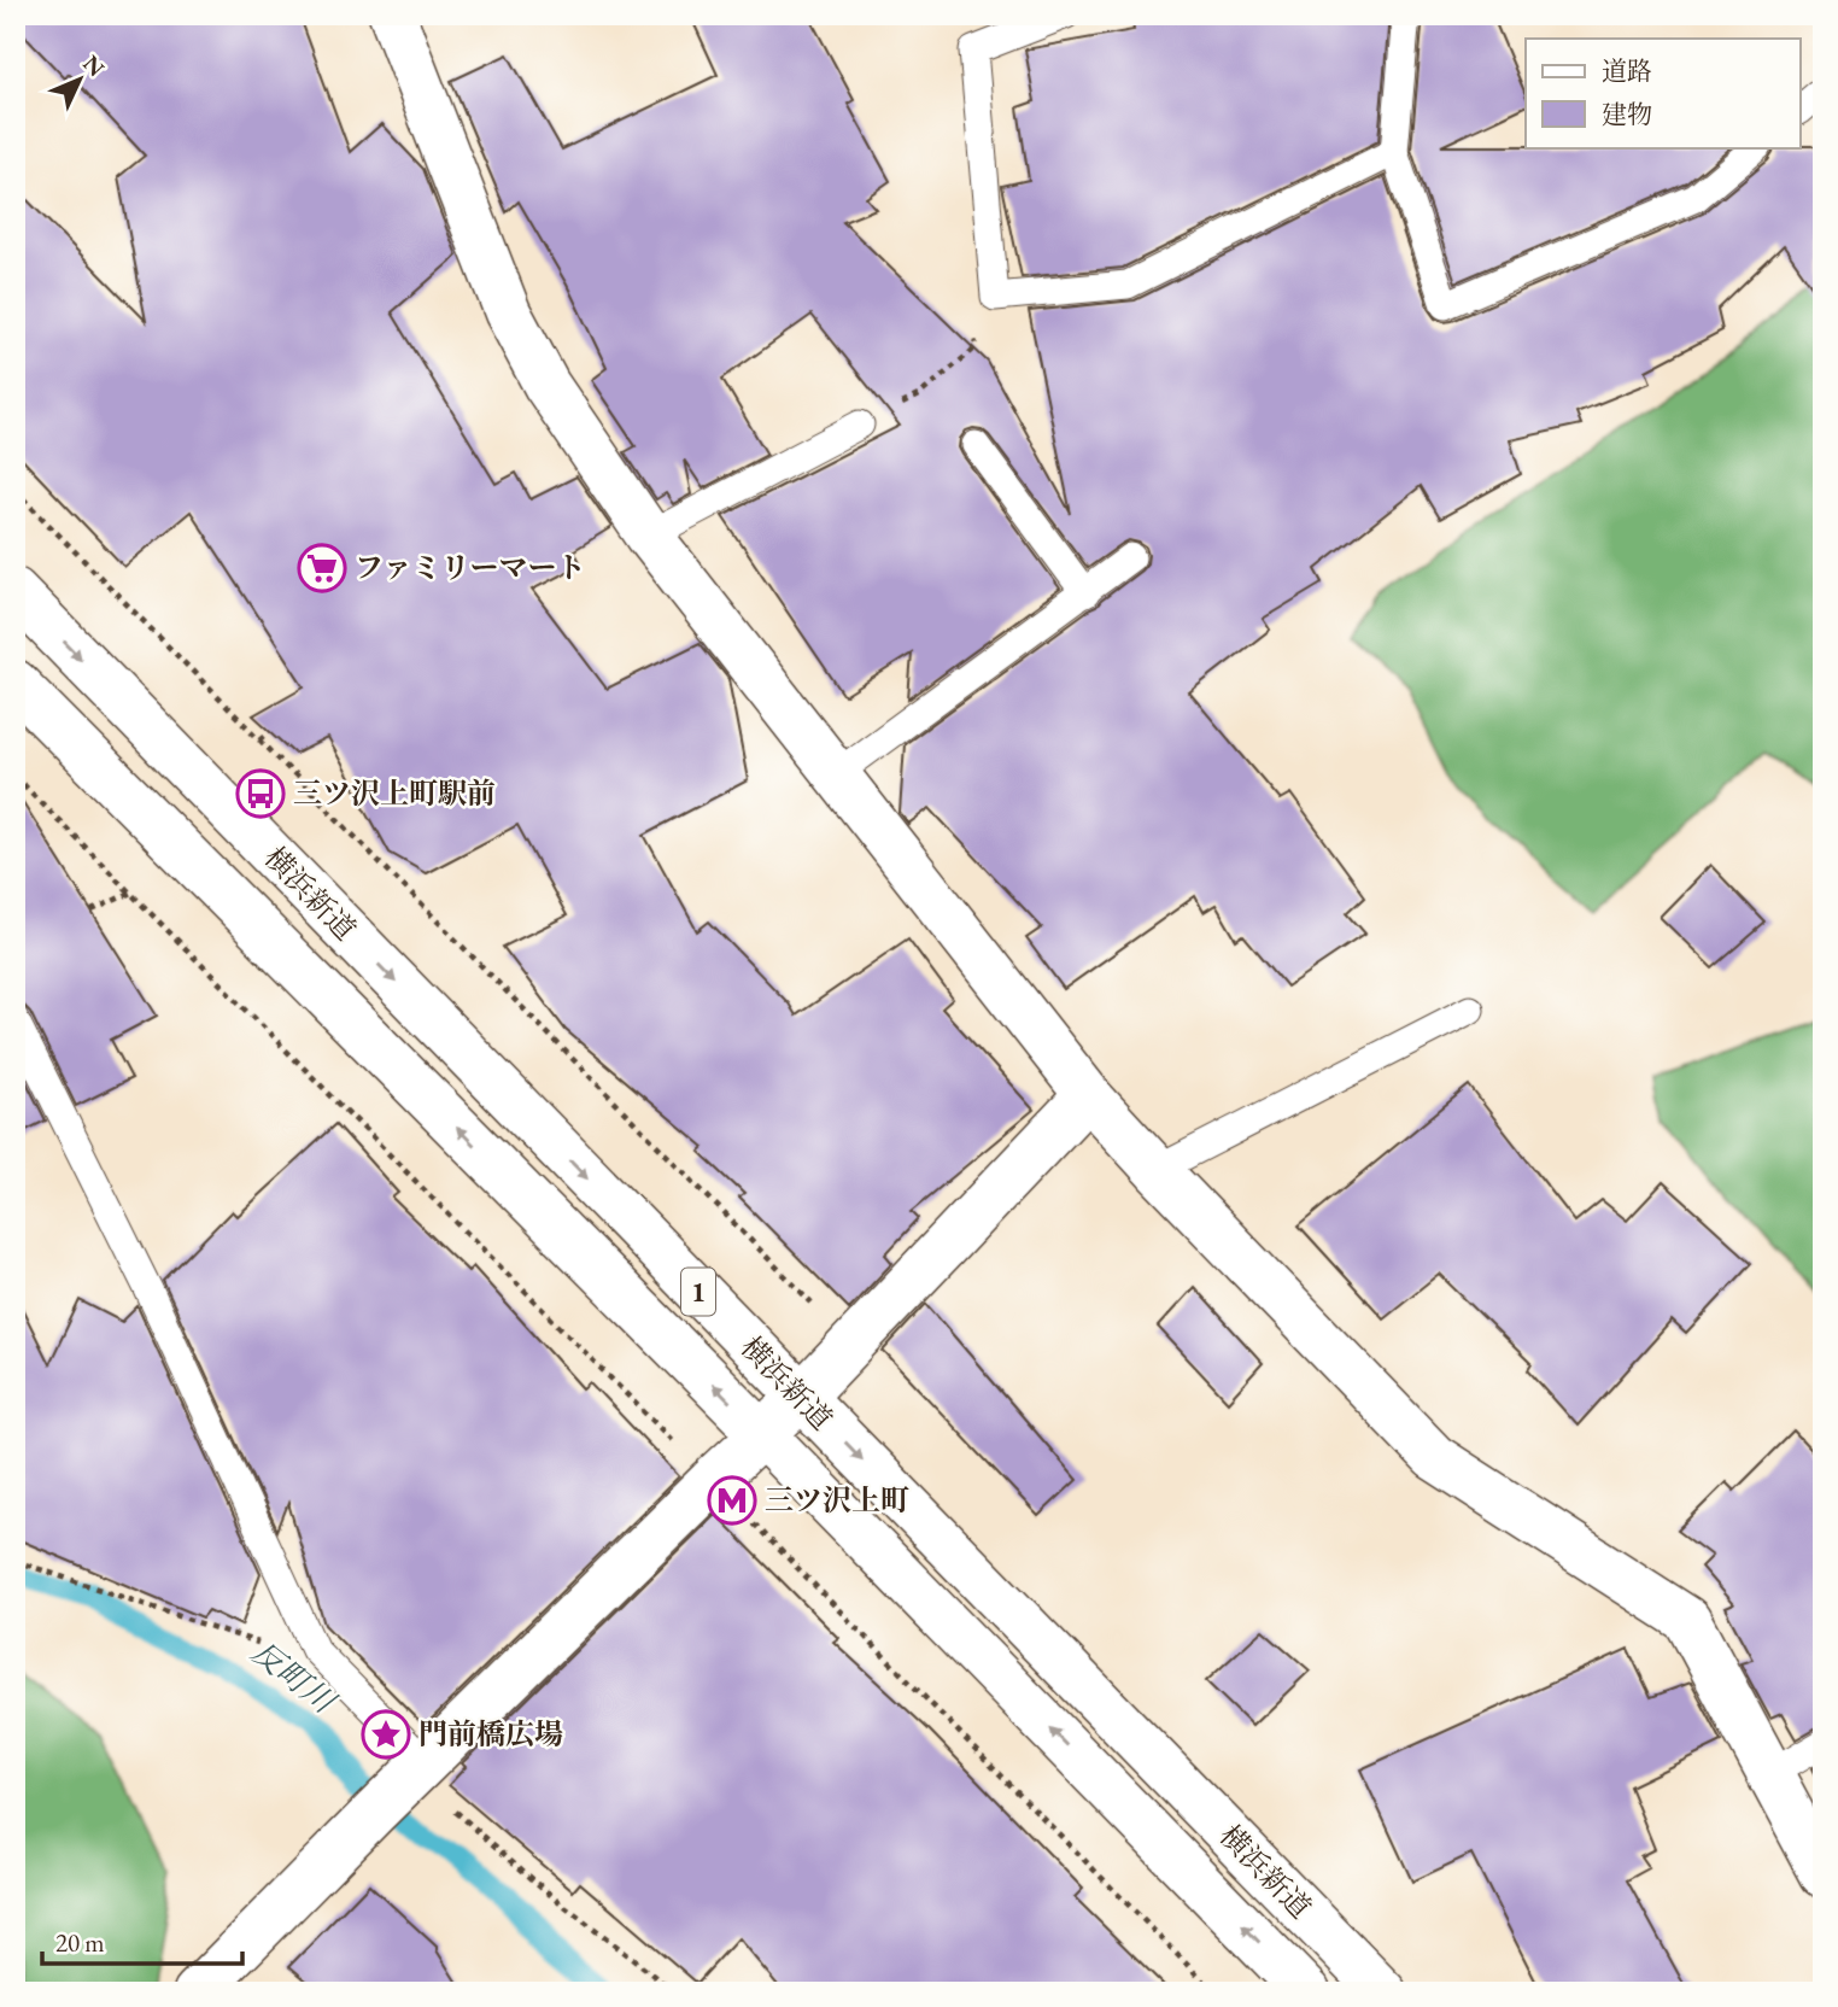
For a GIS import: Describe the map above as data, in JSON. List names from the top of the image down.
{
  "streets": {
    "main road": ["横浜新道", "1"]
  },
  "water": ["反町川"],
  "places": {
    "supermarket": ["ファミリーマート"],
    "bus stop": ["三ツ沢上町駅前"],
    "metro station": ["三ツ沢上町"],
    "place": ["門前橋広場"]
  },
  "legend": ["道路", "建物"],
  "scale_bar": "20 m",
  "north": "top right"
}
